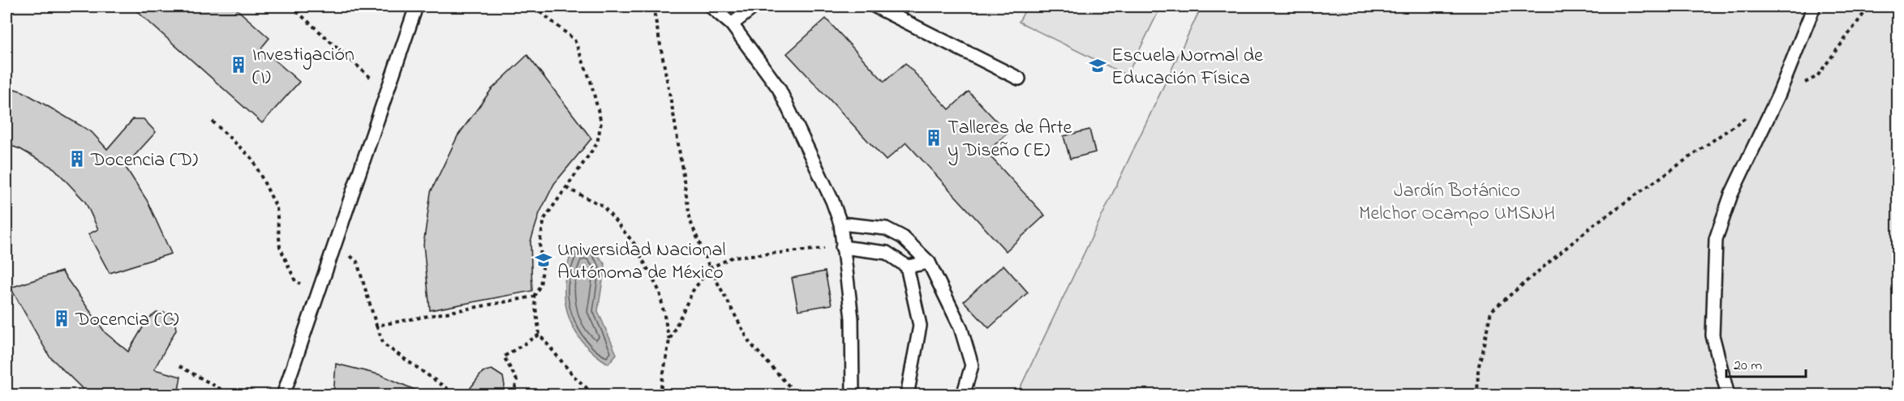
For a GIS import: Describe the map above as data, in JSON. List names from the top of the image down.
{
  "parks": ["Jardín Botánico Melchor Ocampo UMSNH"],
  "places": {
    "building": [
      "Investigación (I)",
      "Talleres de Arte y Diseño (E)",
      "Docencia (D)",
      "Docencia (C)"
    ],
    "school or university": ["Escuela Normal de Educación Física", "Universidad Nacional Autónoma de México"]
  },
  "scale_bar": "20 m"
}
